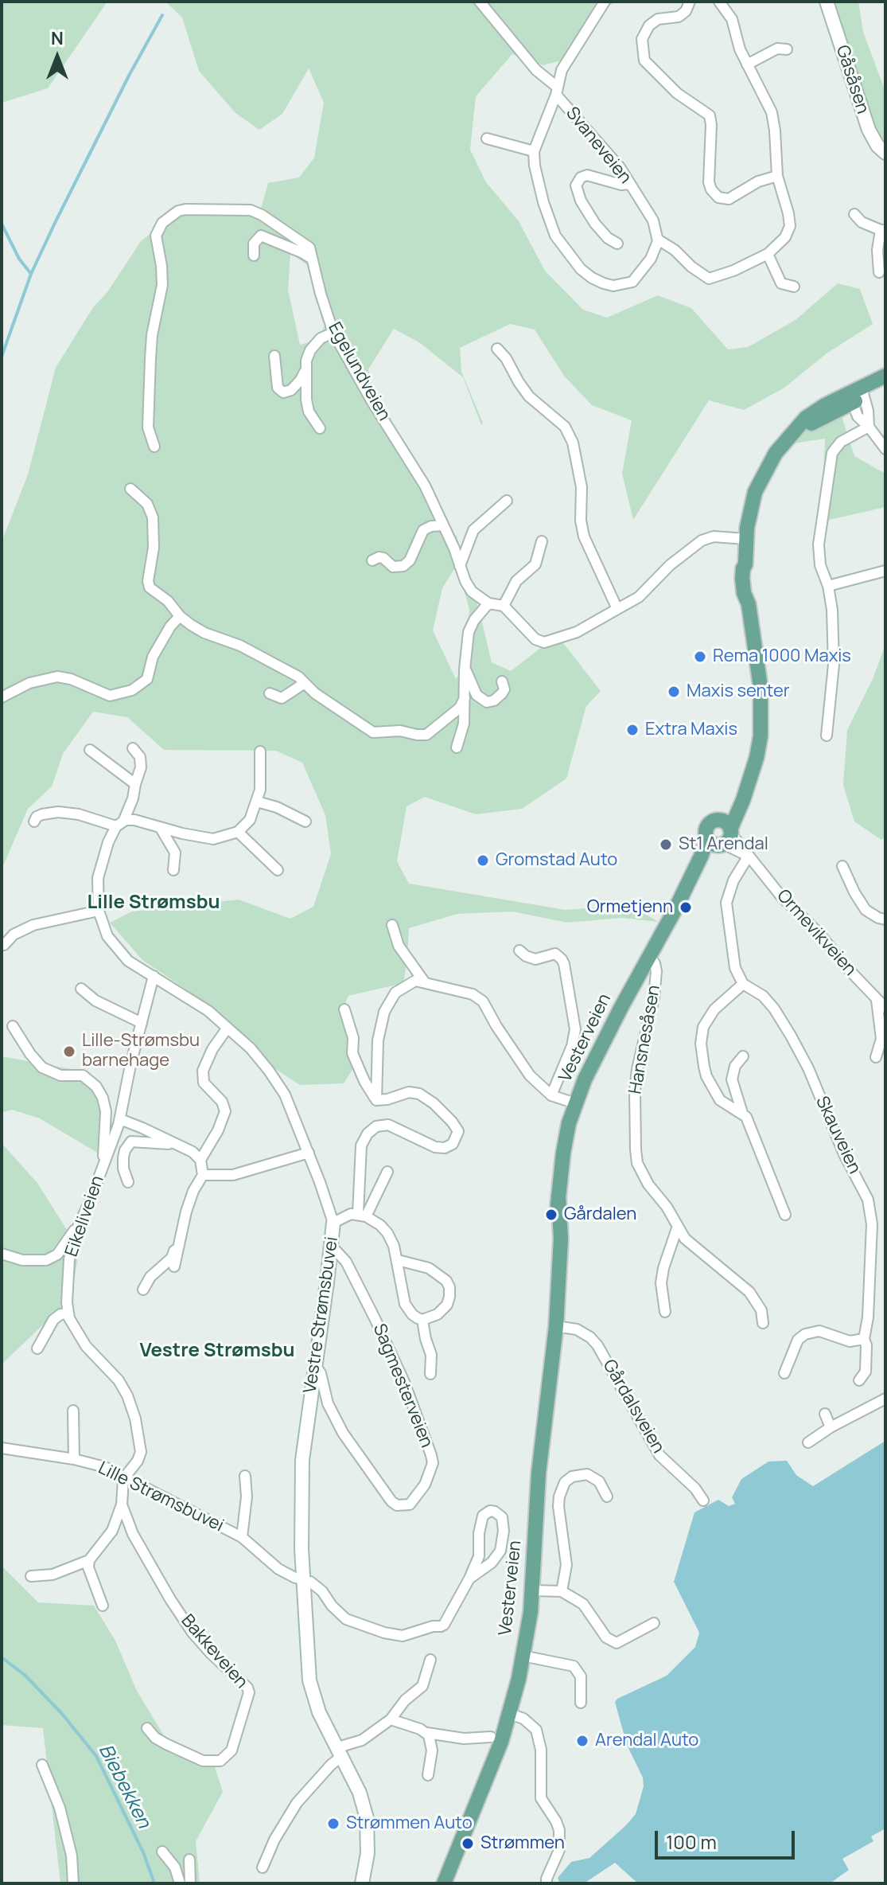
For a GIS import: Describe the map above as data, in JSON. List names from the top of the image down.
{
  "streets": {
    "main road": ["Gåsåsen", "Vesterveien", "Vestre Strømsbuvei"],
    "street": [
      "Svaneveien",
      "Egelundveien",
      "Ormevikveien",
      "Hansnesåsen",
      "Skauveien",
      "Eikeliveien",
      "Sagmesterveien",
      "Gårdalsveien",
      "Lille Strømsbuvei",
      "Bakkeveien"
    ]
  },
  "crossings": [
    ["Ormevikveien", "Vesterveien"],
    ["Vesterveien", "Hansnesåsen"],
    ["Vesterveien", "Gårdalsveien"],
    ["Eikeliveien", "Vestre Strømsbuvei"],
    ["Eikeliveien", "Lille Strømsbuvei"],
    ["Eikeliveien", "Bakkeveien"],
    ["Vestre Strømsbuvei", "Sagmesterveien"],
    ["Vestre Strømsbuvei", "Lille Strømsbuvei"],
    ["Lille Strømsbuvei", "Bakkeveien"]
  ],
  "districts": ["Lille Strømsbu", "Vestre Strømsbu"],
  "water": ["Biebekken"],
  "places": [
    "Rema 1000 Maxis",
    "Maxis senter",
    "Extra Maxis",
    "St1 Arendal",
    "Gromstad Auto",
    "Ormetjenn",
    "Lille-Strømsbu barnehage",
    "Gårdalen",
    "Arendal Auto",
    "Strømmen Auto",
    "Strømmen"
  ],
  "scale_bar": "100 m",
  "north": "top"
}
